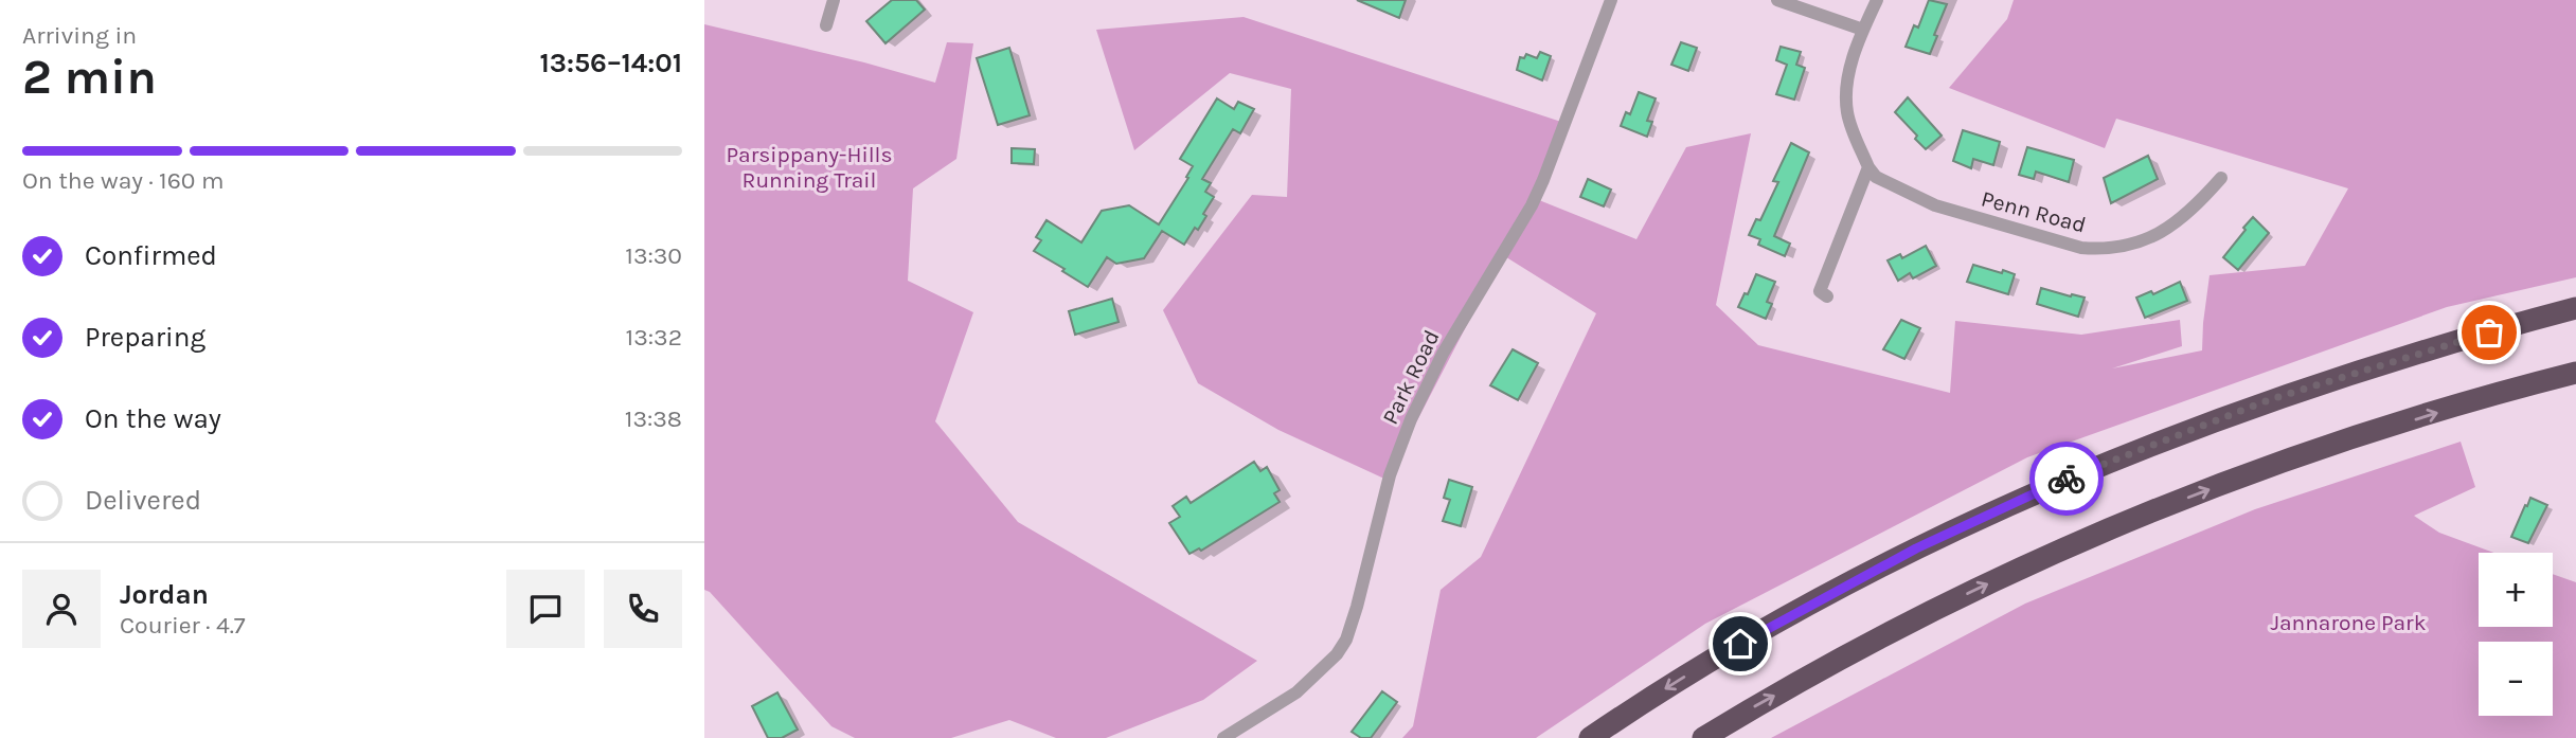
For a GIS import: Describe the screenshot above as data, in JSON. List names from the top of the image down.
{
  "streets": {
    "street": ["Penn Road", "Park Road"]
  },
  "parks": ["Parsippany-Hills Running Trail", "Jannarone Park"],
  "page": {
    "heading": ["2 min", "Arriving in", "13:56–14:01"],
    "panel": ["Jordan", "Courier · 4.7"],
    "bar": "On the way · 160 m",
    "list": [
      ["Confirmed", "13:30"],
      ["Preparing", "13:32"],
      ["On the way", "13:38"],
      "Delivered"
    ],
    "map_buttons": ["+", "−"]
  }
}
